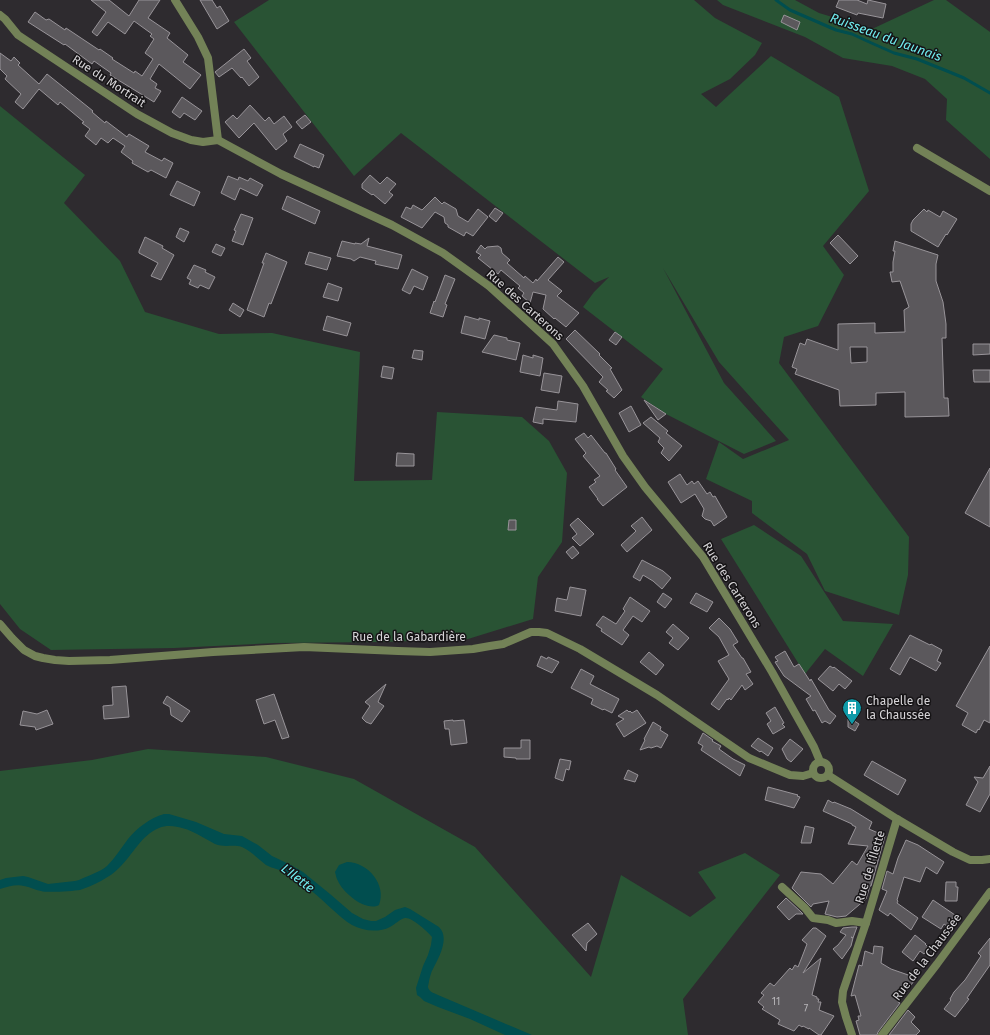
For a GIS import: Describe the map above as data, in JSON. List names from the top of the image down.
{
  "streets": {
    "street": [
      "Rue du Mortrait",
      "Rue des Carterons",
      "Rue de la Gabardière",
      "Rue de l'Îlette",
      "Rue de la Chaussée"
    ]
  },
  "crossings": [
    ["Rue du Mortrait", "Rue des Carterons"],
    ["Rue des Carterons", "Rue de la Gabardière"]
  ],
  "water": ["Ruisseau du Jaunais", "L'Ilette"],
  "places": {
    "building": ["Chapelle de la Chaussée"]
  },
  "house_numbers": ["11", "7"]
}
